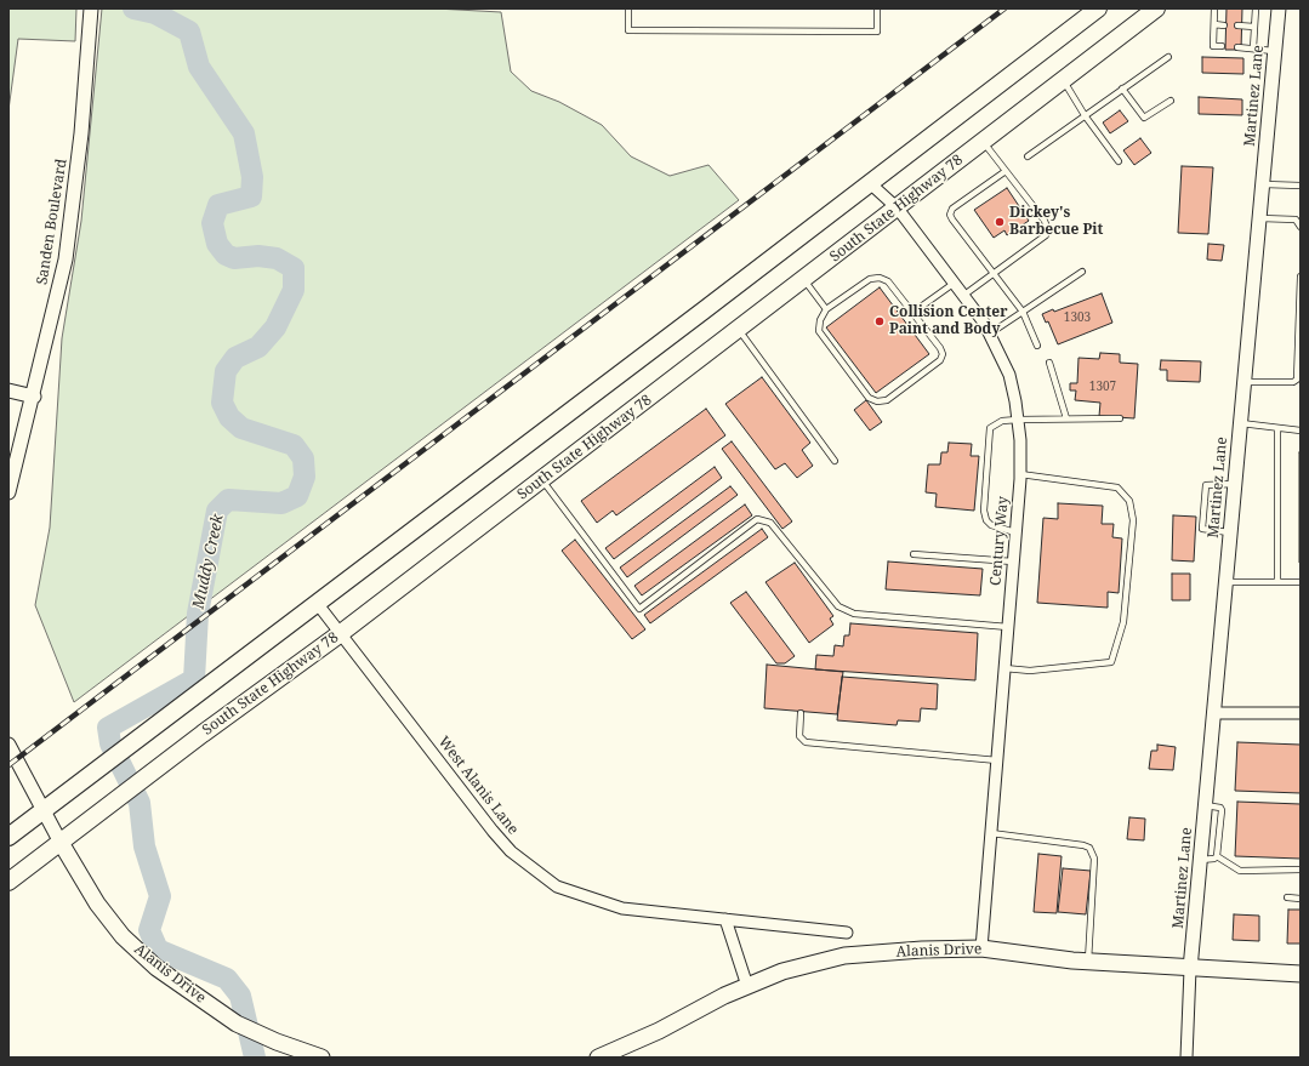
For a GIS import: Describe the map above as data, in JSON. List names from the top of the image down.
{
  "streets": {
    "main road": ["South State Highway 78", "Alanis Drive"],
    "street": [
      "Martinez Lane",
      "Sanden Boulevard",
      "Century Way",
      "West Alanis Lane"
    ]
  },
  "crossings": [
    ["Martinez Lane", "Alanis Drive"],
    ["South State Highway 78", "Century Way"],
    ["South State Highway 78", "West Alanis Lane"],
    ["South State Highway 78", "Alanis Drive"],
    ["Century Way", "Alanis Drive"]
  ],
  "water": ["Muddy Creek"],
  "places": ["Dickey's Barbecue Pit", "Collision Center Paint and Body"],
  "house_numbers": ["1303", "1307"]
}
